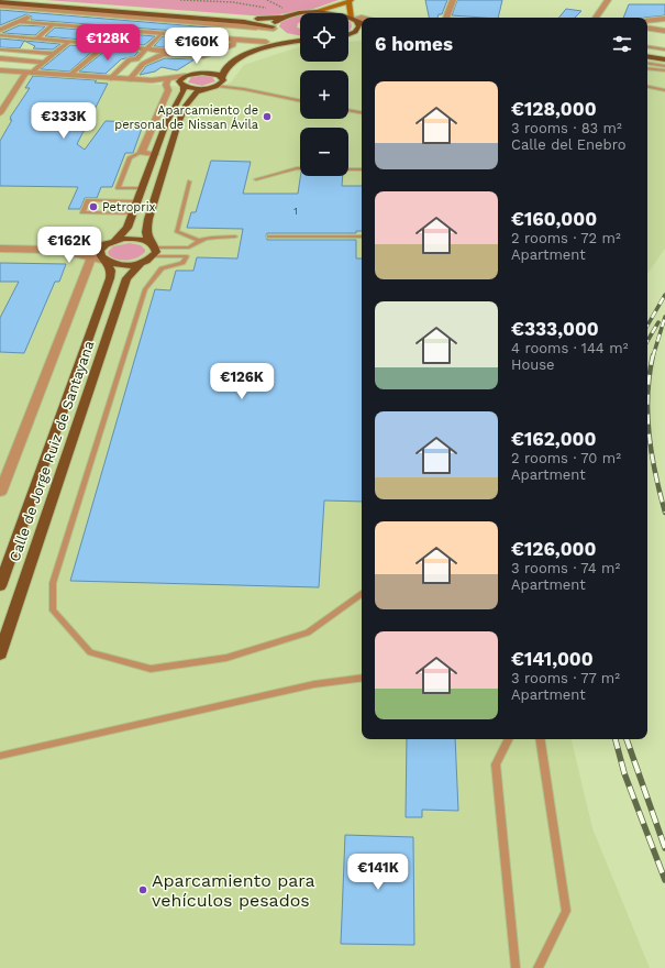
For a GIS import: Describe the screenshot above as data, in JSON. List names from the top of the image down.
{
  "streets": {
    "highway": ["Calle de Jorge Ruiz de Santayana"]
  },
  "places": ["Aparcamiento de personal de Nissan Ávila", "Petroprix", "Aparcamiento para vehículos pesados"],
  "house_numbers": ["1"],
  "page": {
    "map_buttons": ["+", "−"],
    "heading": "6 homes",
    "price": [
      "€128K",
      "€160K",
      "€333K",
      "€162K",
      "€126K",
      "€141K"
    ],
    "list": [
      {
        "name": "€128,000",
        "note": "3 rooms · 83 m² · Calle del Enebro"
      },
      {
        "name": "€160,000",
        "note": "2 rooms · 72 m² · Apartment"
      },
      {
        "name": "€333,000",
        "note": "4 rooms · 144 m² · House"
      },
      {
        "name": "€162,000",
        "note": "2 rooms · 70 m² · Apartment"
      },
      {
        "name": "€126,000",
        "note": "3 rooms · 74 m² · Apartment"
      },
      {
        "name": "€141,000",
        "note": "3 rooms · 77 m² · Apartment"
      }
    ]
  }
}
